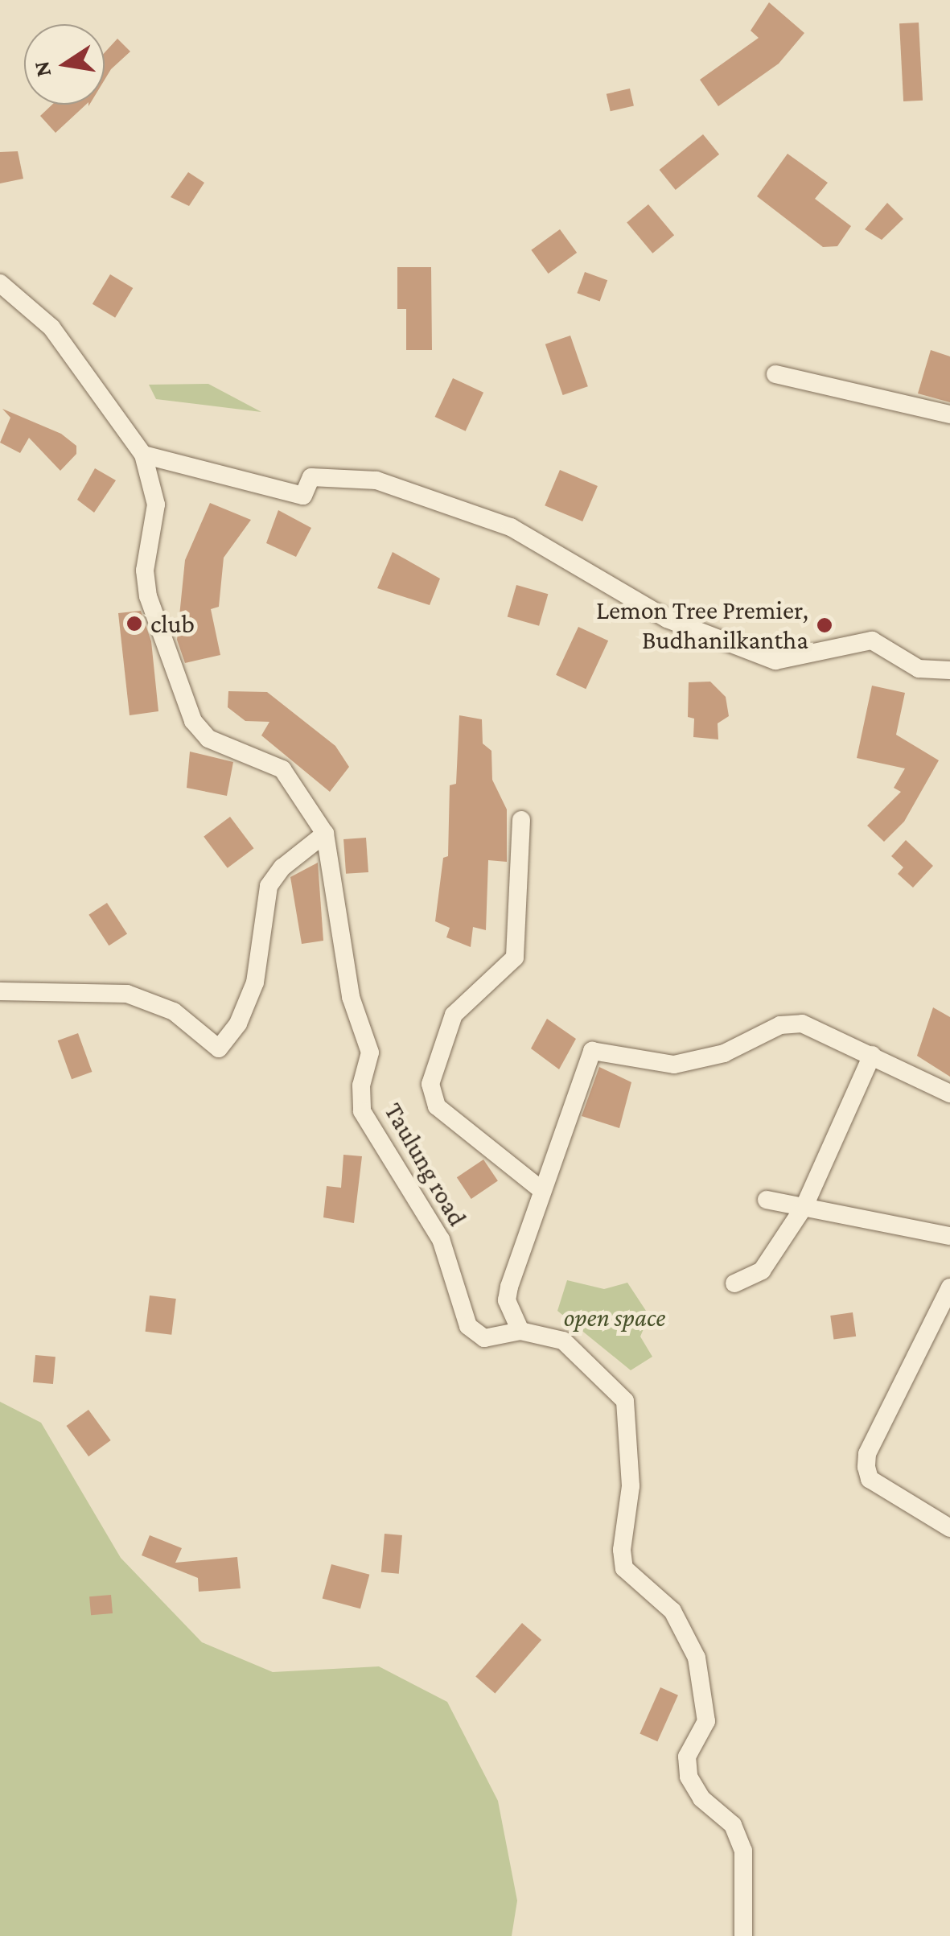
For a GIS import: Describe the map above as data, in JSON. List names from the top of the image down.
{
  "streets": {
    "street": ["Taulung road"]
  },
  "parks": ["open space"],
  "places": ["club", "Lemon Tree Premier, Budhanilkantha"],
  "north": "left"
}
